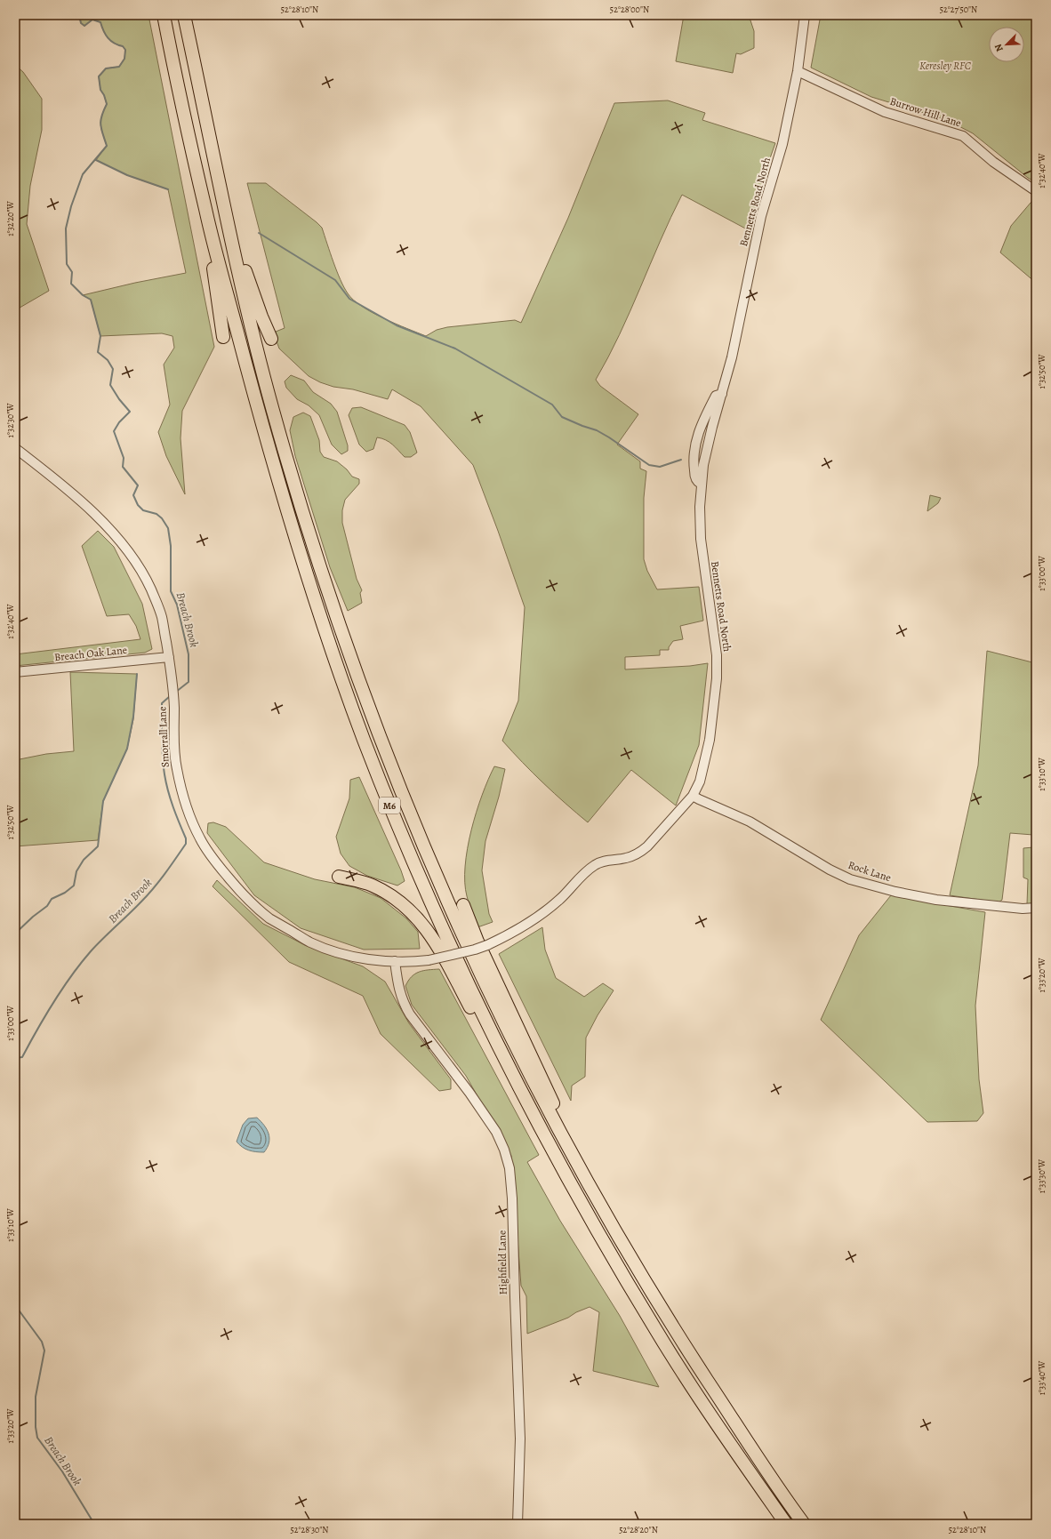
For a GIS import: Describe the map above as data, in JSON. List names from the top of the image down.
{
  "streets": {
    "highway": ["M6"],
    "street": [
      "Burrow Hill Lane",
      "Bennetts Road North",
      "Breach Oak Lane",
      "Smorrall Lane",
      "Rock Lane",
      "Highfield Lane"
    ]
  },
  "crossings": [
    ["Burrow Hill Lane", "Bennetts Road North"],
    ["Bennetts Road North", "Smorrall Lane"],
    ["Bennetts Road North", "Rock Lane"],
    ["Bennetts Road North", "Highfield Lane"],
    ["Breach Oak Lane", "Smorrall Lane"],
    ["Smorrall Lane", "Highfield Lane"]
  ],
  "water": ["Breach Brook"],
  "parks": ["Keresley RFC"],
  "north": "bottom left",
  "coordinates": [
    "52°28'10\"N",
    "52°28'00\"N",
    "52°27'50\"N",
    "1°32'40\"W",
    "1°32'20\"W",
    "1°32'50\"W",
    "1°32'30\"W",
    "1°33'00\"W",
    "1°33'10\"W",
    "1°33'20\"W",
    "1°33'30\"W",
    "1°33'40\"W",
    "52°28'30\"N",
    "52°28'20\"N"
  ]
}
